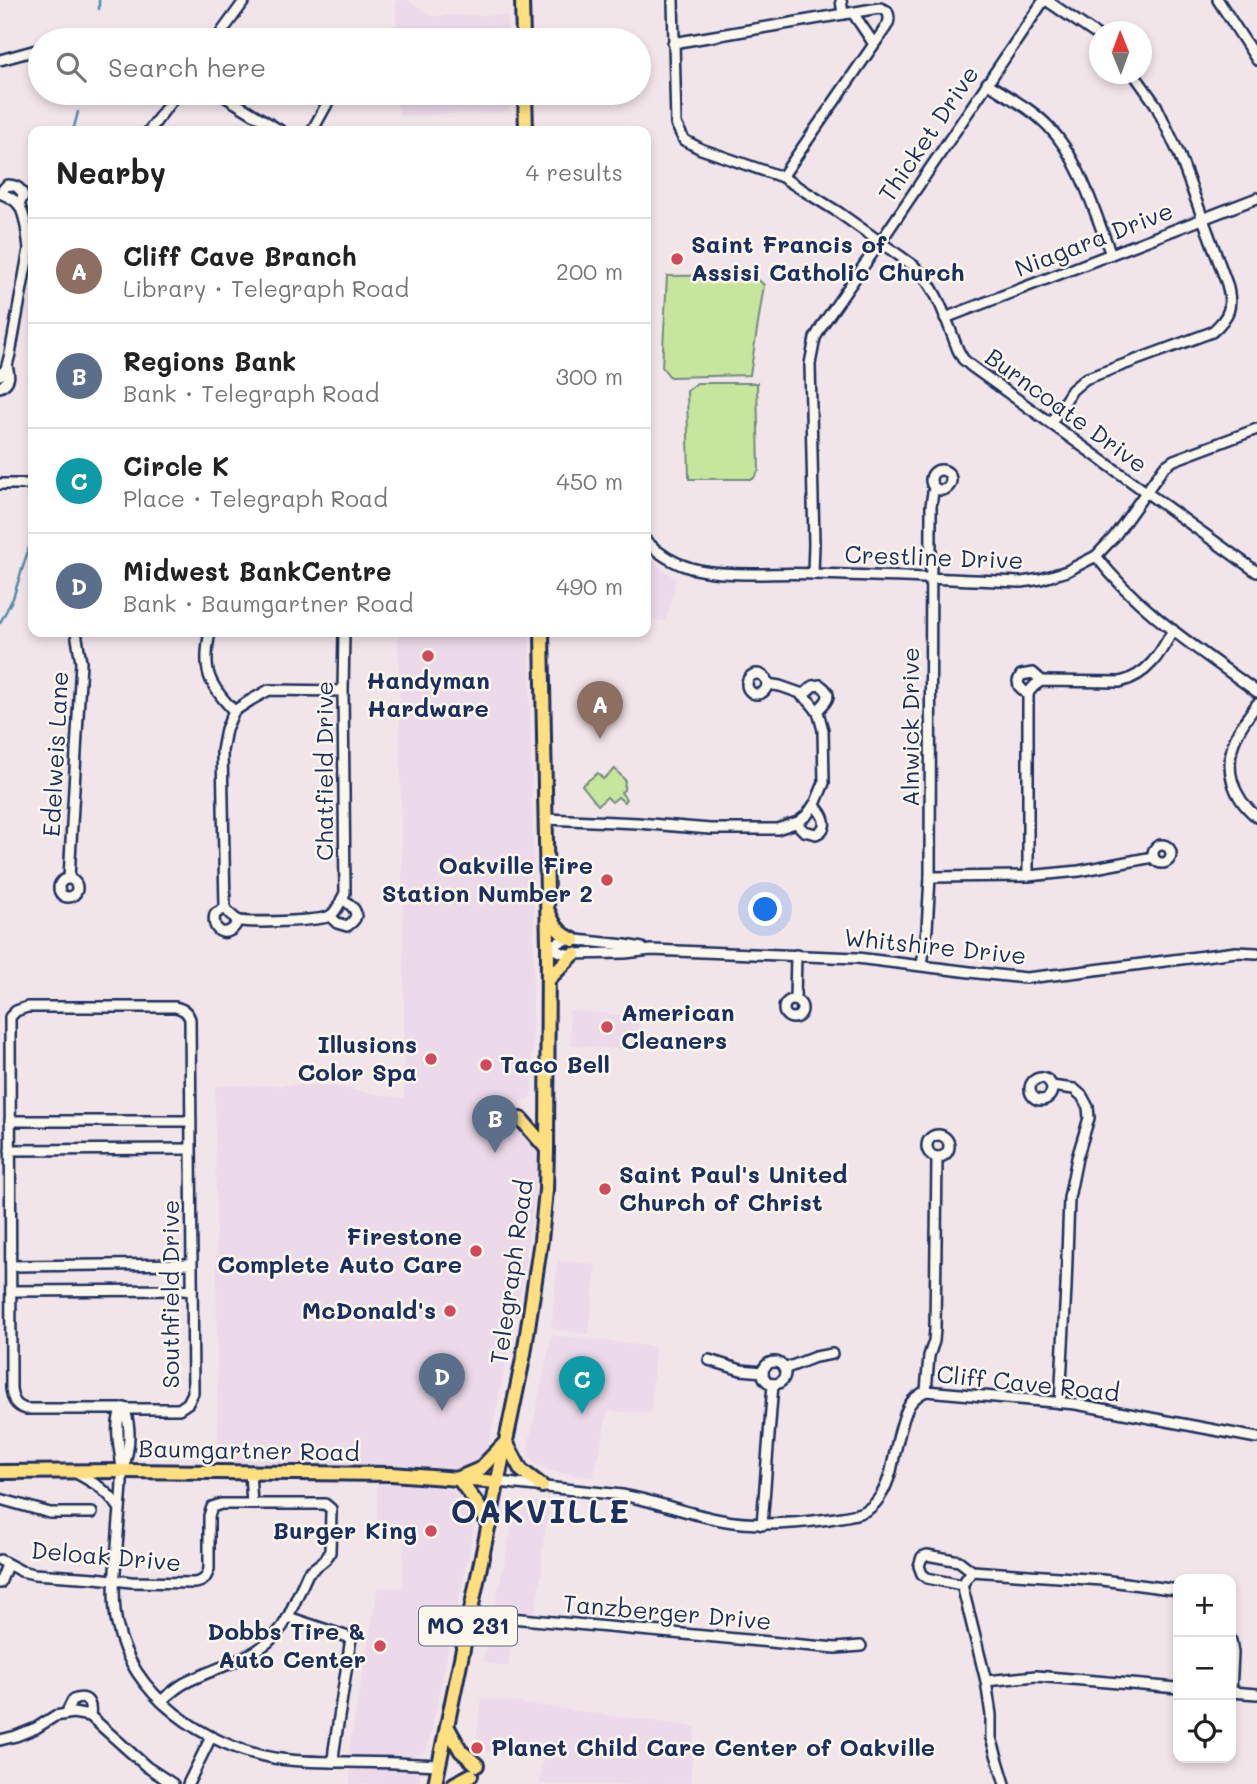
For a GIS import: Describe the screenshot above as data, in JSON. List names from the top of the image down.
{
  "streets": {
    "main road": ["Telegraph Road", "Baumgartner Road", "MO 231"],
    "street": [
      "Thicket Drive",
      "Niagara Drive",
      "Burncoate Drive",
      "Crestline Drive",
      "Alnwick Drive",
      "Edelweis Lane",
      "Chatfield Drive",
      "Whitshire Drive",
      "Southfield Drive",
      "Cliff Cave Road",
      "Deloak Drive",
      "Tanzberger Drive"
    ]
  },
  "crossings": [
    ["Thicket Drive", "Burncoate Drive"],
    ["Thicket Drive", "Crestline Drive"],
    ["Niagara Drive", "Burncoate Drive"],
    ["Burncoate Drive", "Crestline Drive"],
    ["Crestline Drive", "Alnwick Drive"],
    ["Alnwick Drive", "Whitshire Drive"],
    ["Whitshire Drive", "Telegraph Road"],
    ["Telegraph Road", "Cliff Cave Road"],
    ["Telegraph Road", "Baumgartner Road"],
    ["Telegraph Road", "Tanzberger Drive"],
    ["Cliff Cave Road", "Baumgartner Road"]
  ],
  "districts": ["OAKVILLE"],
  "places": [
    "Saint Francis of Assisi Catholic Church",
    "Handyman Hardware",
    "Oakville Fire Station Number 2",
    "American Cleaners",
    "Illusions Color Spa",
    "Taco Bell",
    "Saint Paul's United Church of Christ",
    "Firestone Complete Auto Care",
    "McDonald's",
    "Burger King",
    "Dobbs Tire & Auto Center",
    "Planet Child Care Center of Oakville"
  ],
  "north": "top",
  "page": {
    "search": "Search here",
    "heading": ["Nearby", "4 results"],
    "list": [
      {
        "mark": "A",
        "name": "Cliff Cave Branch",
        "note": "Library · Telegraph Road",
        "value": "200 m"
      },
      {
        "mark": "B",
        "name": "Regions Bank",
        "note": "Bank · Telegraph Road",
        "value": "300 m"
      },
      {
        "mark": "C",
        "name": "Circle K",
        "note": "Place · Telegraph Road",
        "value": "450 m"
      },
      {
        "mark": "D",
        "name": "Midwest BankCentre",
        "note": "Bank · Baumgartner Road",
        "value": "490 m"
      }
    ],
    "pins": [
      "A",
      "B",
      "D",
      "C"
    ],
    "map_buttons": ["+", "−"]
  }
}
